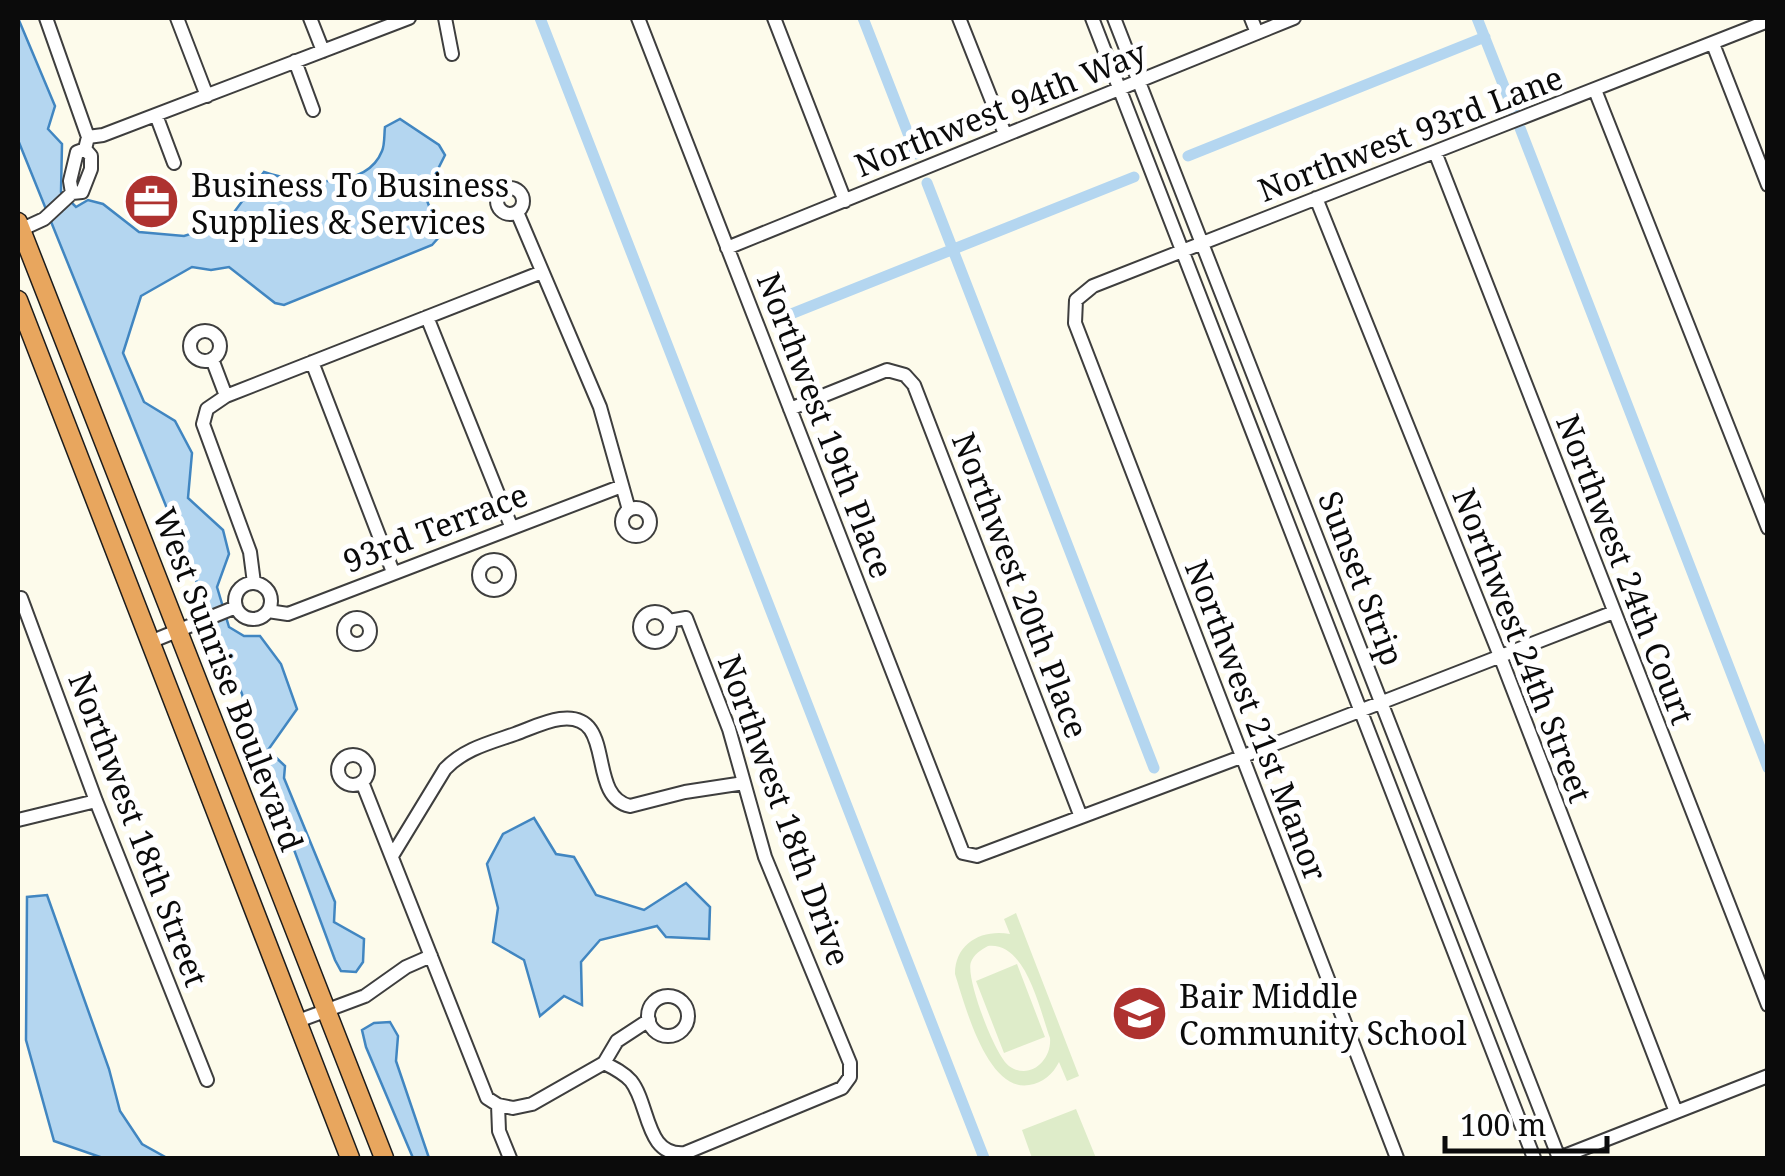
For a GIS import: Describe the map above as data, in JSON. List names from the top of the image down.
{
  "streets": {
    "highway": ["West Sunrise Boulevard"],
    "street": [
      "Northwest 94th Way",
      "Northwest 93rd Lane",
      "Northwest 19th Place",
      "93rd Terrace",
      "Northwest 24th Court",
      "Sunset Strip",
      "Northwest 20th Place",
      "Northwest 24th Street",
      "Northwest 21st Manor",
      "Northwest 18th Drive",
      "Northwest 18th Street"
    ]
  },
  "crossings": [
    ["Northwest 94th Way", "Northwest 19th Place"],
    ["Northwest 94th Way", "Sunset Strip"],
    ["Northwest 93rd Lane", "Northwest 24th Court"],
    ["Northwest 93rd Lane", "Sunset Strip"],
    ["Northwest 93rd Lane", "Northwest 24th Street"],
    ["Northwest 93rd Lane", "Northwest 21st Manor"],
    ["Northwest 19th Place", "Northwest 20th Place"]
  ],
  "places": {
    "office": ["Business To Business Supplies & Services"],
    "school or university": ["Bair Middle Community School"]
  },
  "scale_bar": "100 m"
}
